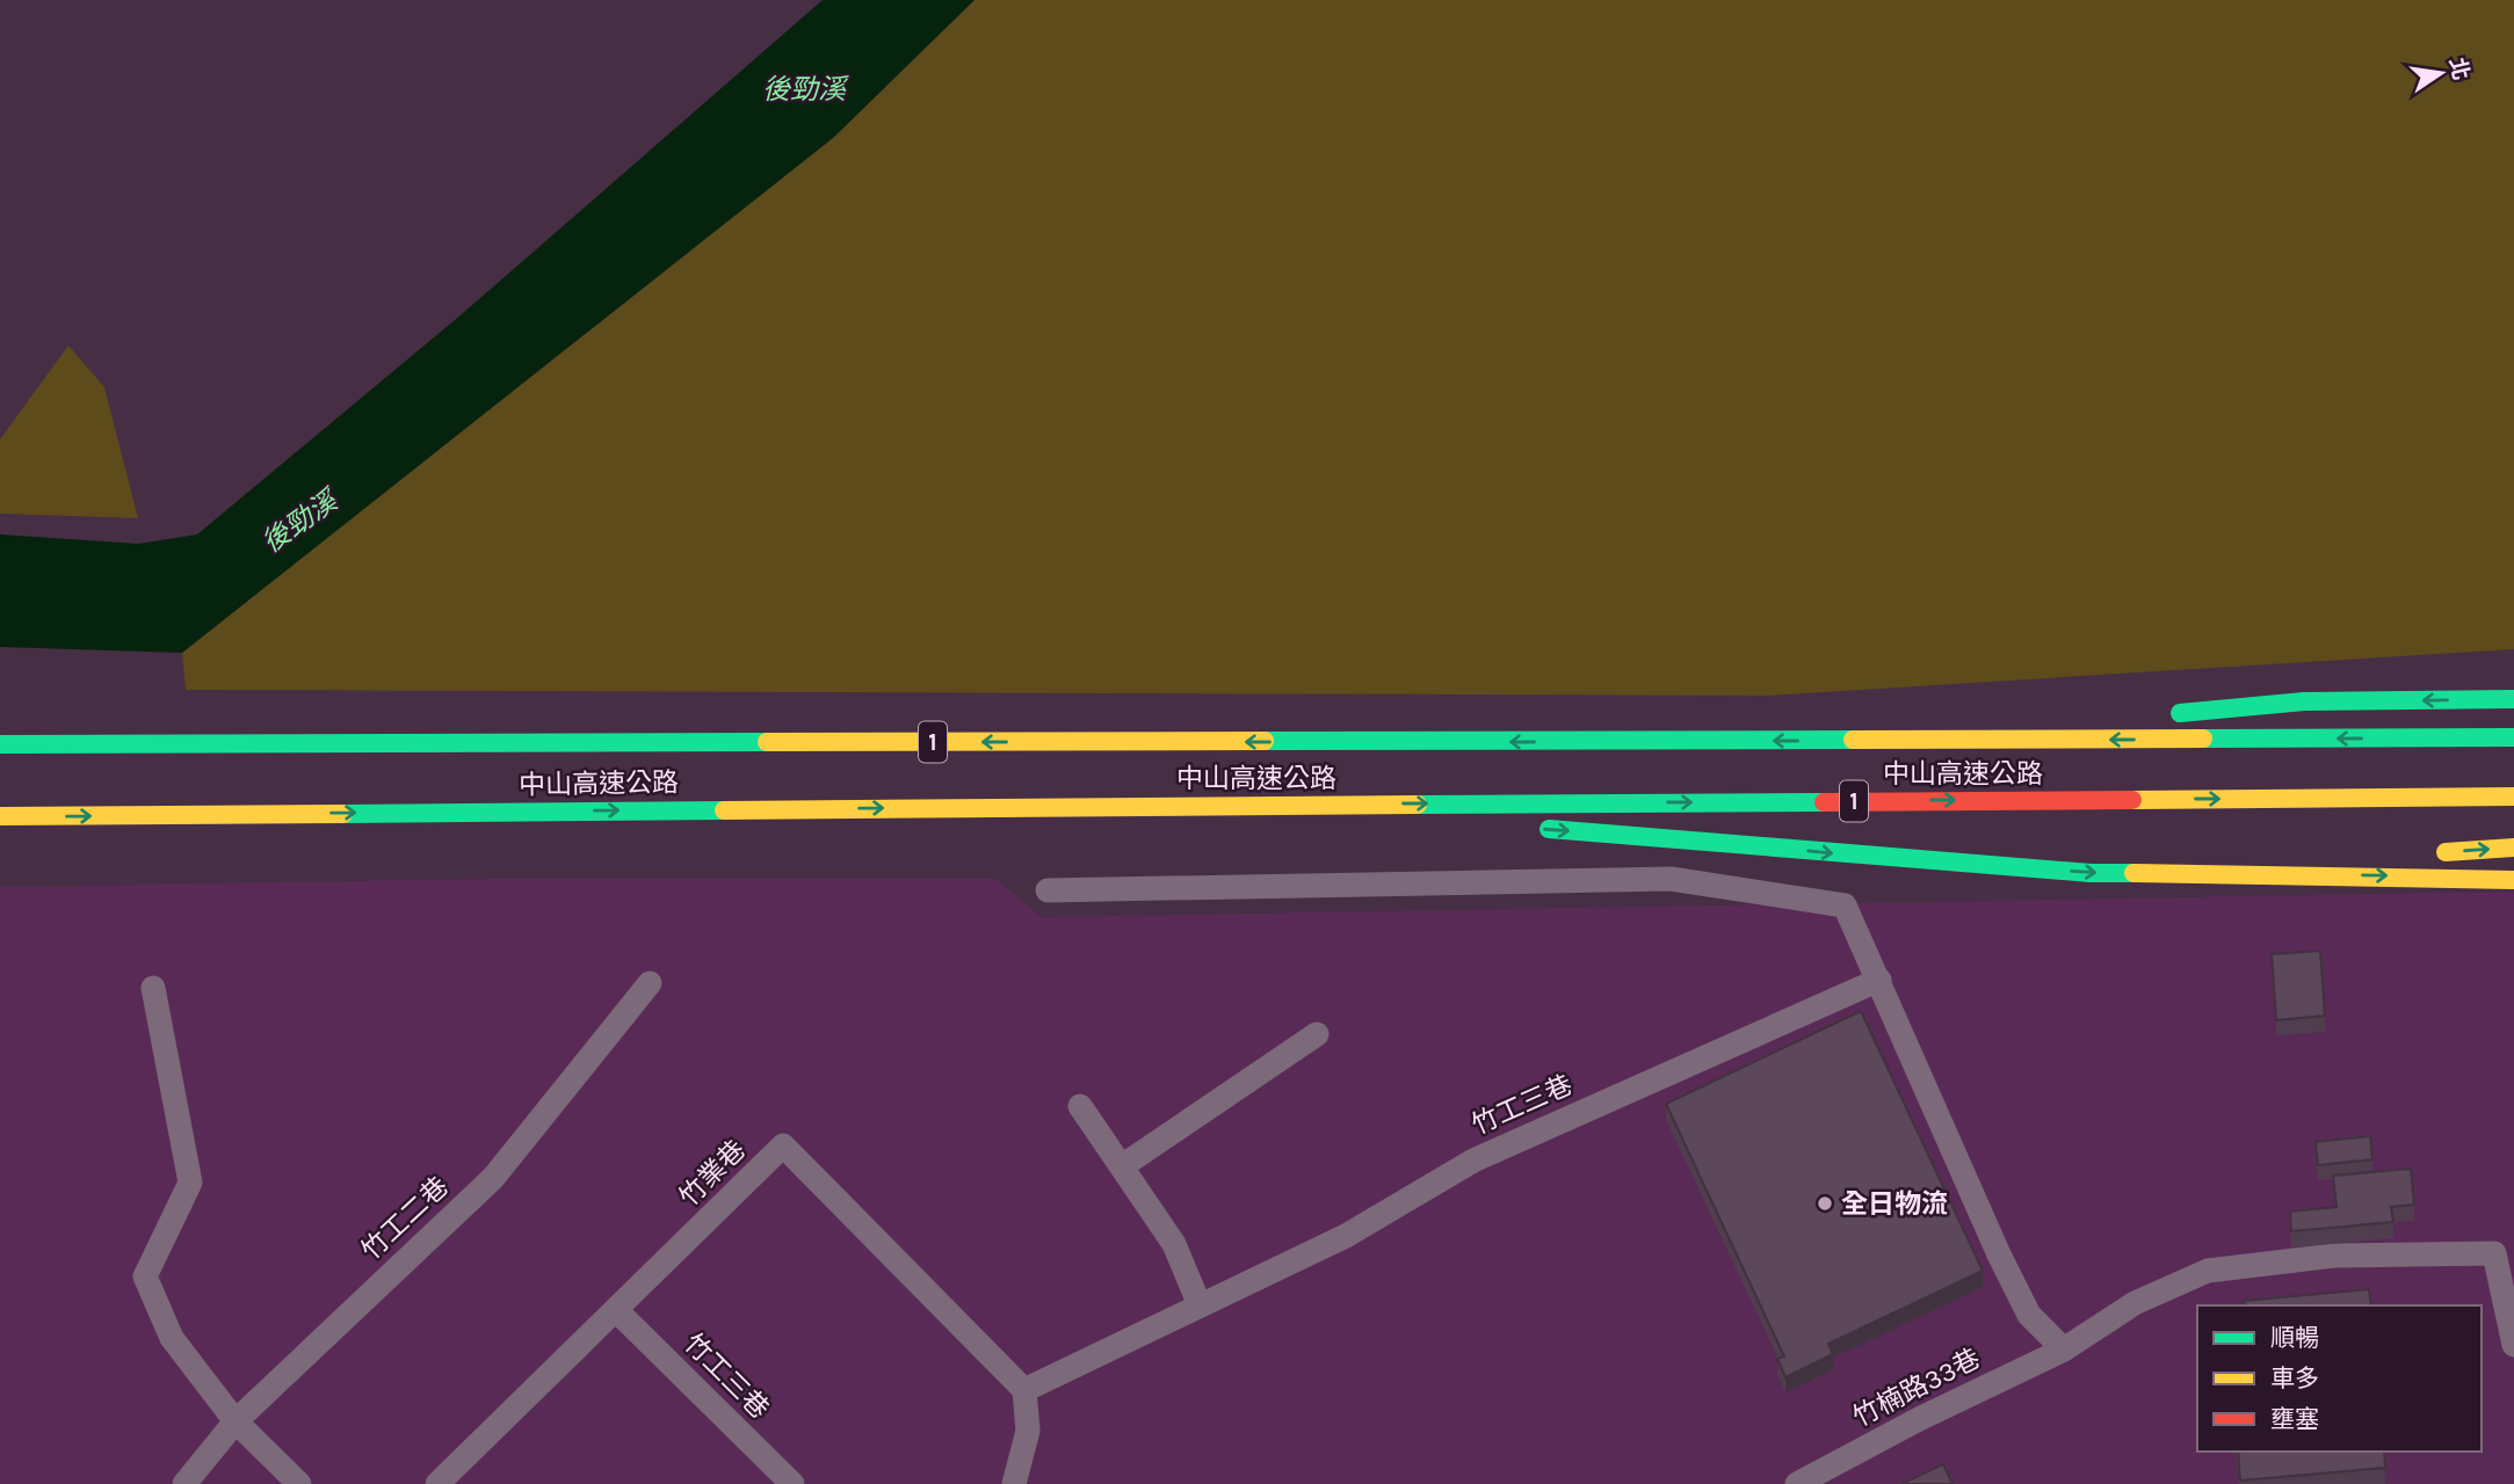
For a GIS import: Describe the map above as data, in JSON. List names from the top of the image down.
{
  "streets": {
    "highway": ["1", "中山高速公路"],
    "street": [
      "竹工三巷",
      "竹業巷",
      "竹工二巷",
      "竹楠路33巷"
    ]
  },
  "crossings": [
    ["竹工三巷", "竹業巷"]
  ],
  "water": ["後勁溪"],
  "places": ["全日物流"],
  "legend": ["順暢", "車多", "壅塞"],
  "north": "right"
}
